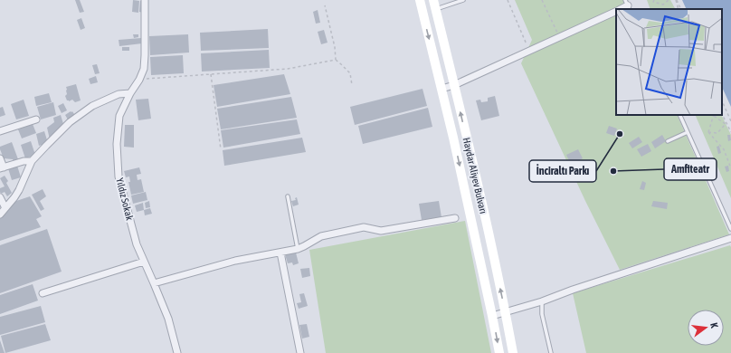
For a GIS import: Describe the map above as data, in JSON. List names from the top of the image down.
{
  "streets": {
    "main road": ["Haydar Aliyev Bulvarı"],
    "street": ["Yıldız Sokak"]
  },
  "places": ["İnciraltı Parkı", "Amfiteatr"],
  "north": "right"
}
